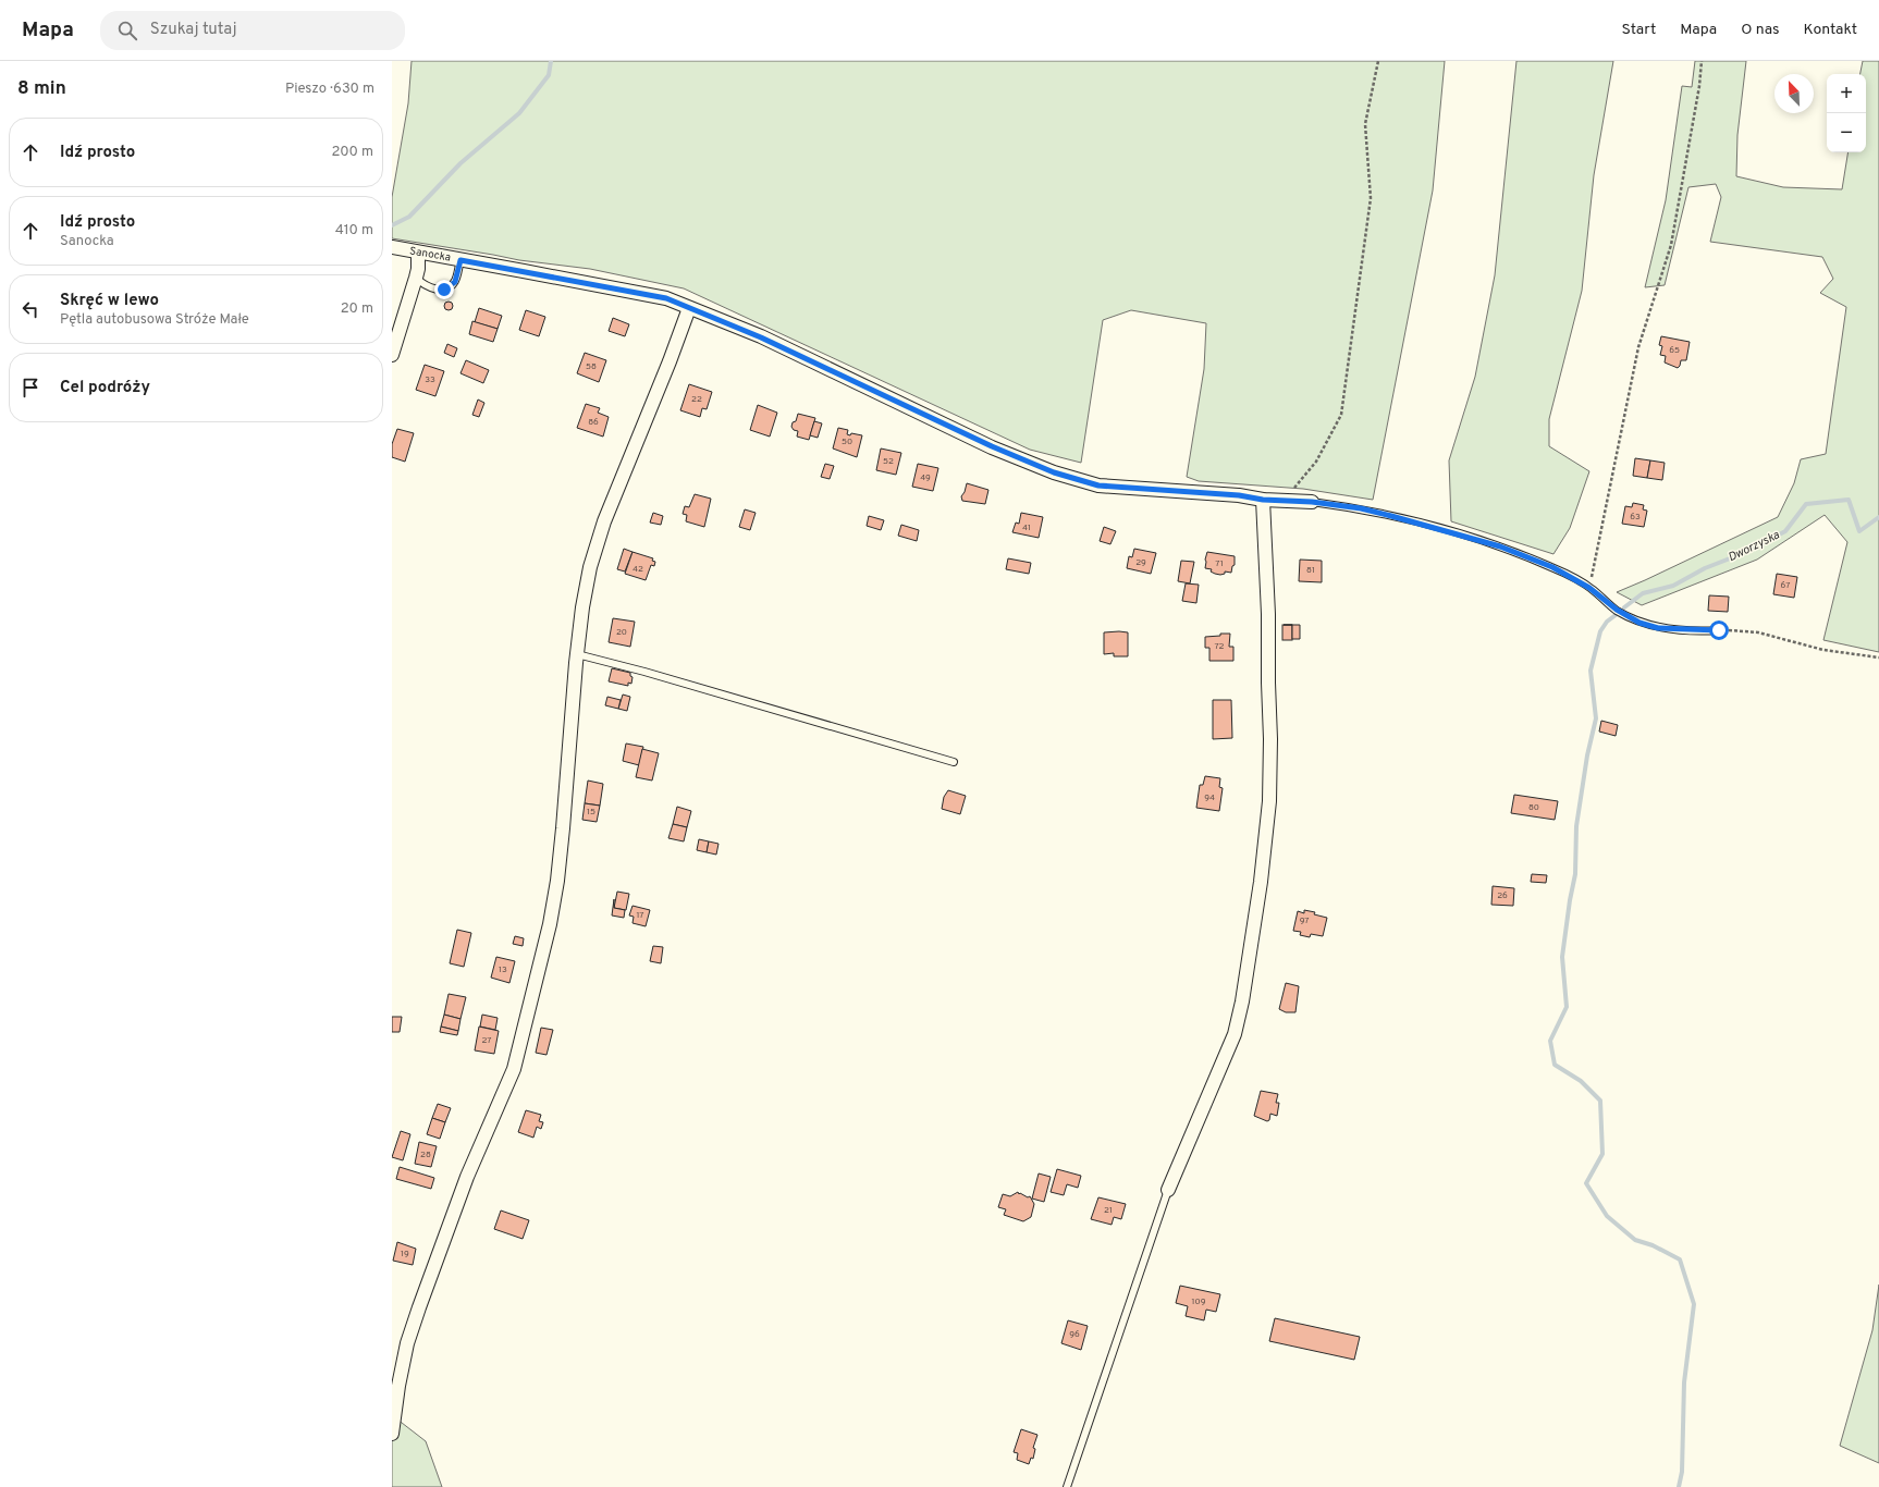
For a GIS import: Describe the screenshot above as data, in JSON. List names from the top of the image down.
{
  "streets": {
    "street": ["Sanocka"]
  },
  "water": ["Dworzyska"],
  "house_numbers": [
    "65",
    "58",
    "33",
    "22",
    "86",
    "50",
    "52",
    "49",
    "63",
    "41",
    "29",
    "71",
    "42",
    "81",
    "67",
    "20",
    "72",
    "94",
    "80",
    "15",
    "26",
    "17",
    "97",
    "13",
    "27",
    "28",
    "21",
    "19",
    "109",
    "96"
  ],
  "north": "top left",
  "page": {
    "header": "Mapa",
    "search": "Szukaj tutaj",
    "nav": [
      "Start",
      "Mapa",
      "O nas",
      "Kontakt"
    ],
    "heading": ["8 min", "Pieszo · 630 m"],
    "map_buttons": ["+", "−"],
    "list": [
      ["Idź prosto", "200 m"],
      ["Idź prosto", "Sanocka", "410 m"],
      ["Skręć w lewo", "Pętla autobusowa Stróże Małe", "20 m"],
      "Cel podróży"
    ]
  }
}
